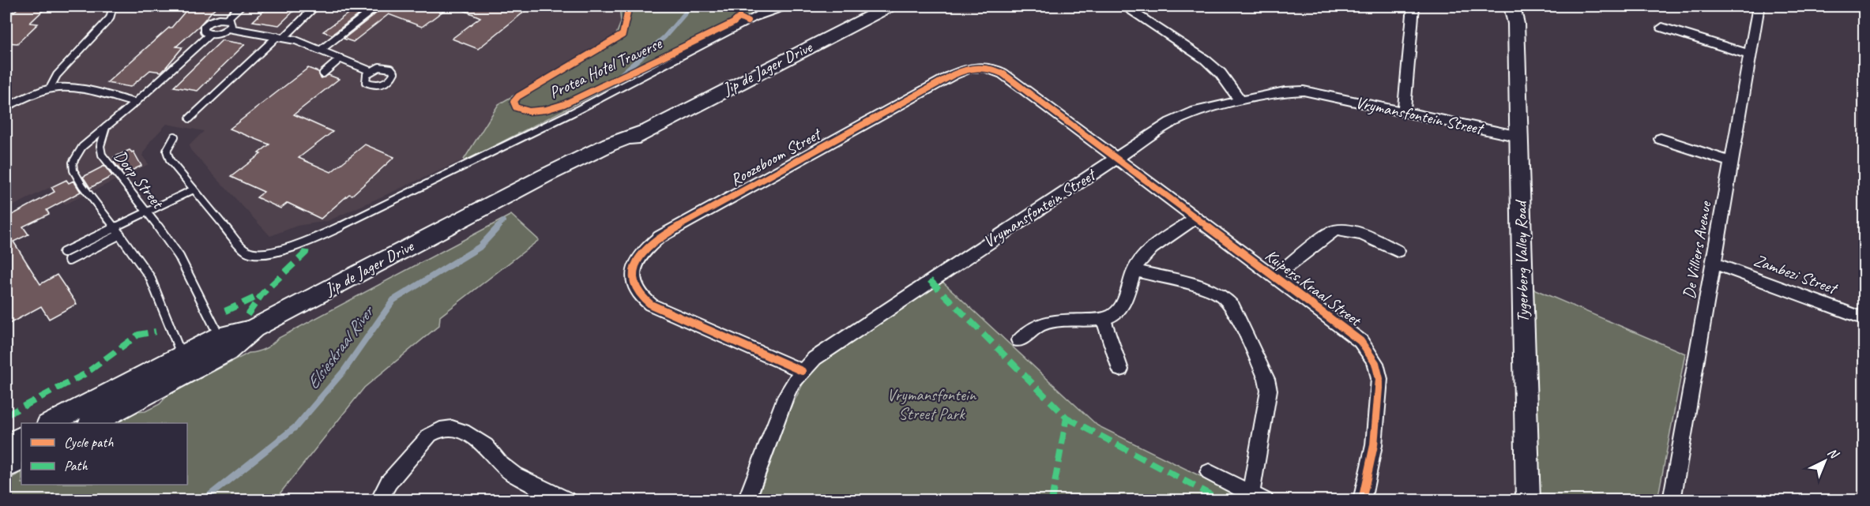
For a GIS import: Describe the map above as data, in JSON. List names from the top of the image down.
{
  "streets": {
    "main road": ["Jip de Jager Drive", "Tygerberg Valley Road"],
    "street": [
      "Vrymansfontein Street",
      "Roozeboom Street",
      "De Villiers Avenue",
      "Zambezi Street",
      "Kuipers Kraal Street"
    ],
    "lane": ["Dorp Street"],
    "cycle path": ["Protea Hotel Traverse"]
  },
  "crossings": [
    ["Jip de Jager Drive", "Dorp Street"],
    ["Vrymansfontein Street", "Roozeboom Street"],
    ["Vrymansfontein Street", "Tygerberg Valley Road"],
    ["Vrymansfontein Street", "Kuipers Kraal Street"],
    ["Roozeboom Street", "Kuipers Kraal Street"],
    ["De Villiers Avenue", "Zambezi Street"]
  ],
  "water": ["Elsieskraal River"],
  "parks": ["Vrymansfontein Street Park"],
  "legend": ["Cycle path", "Path"],
  "north": "top right"
}
